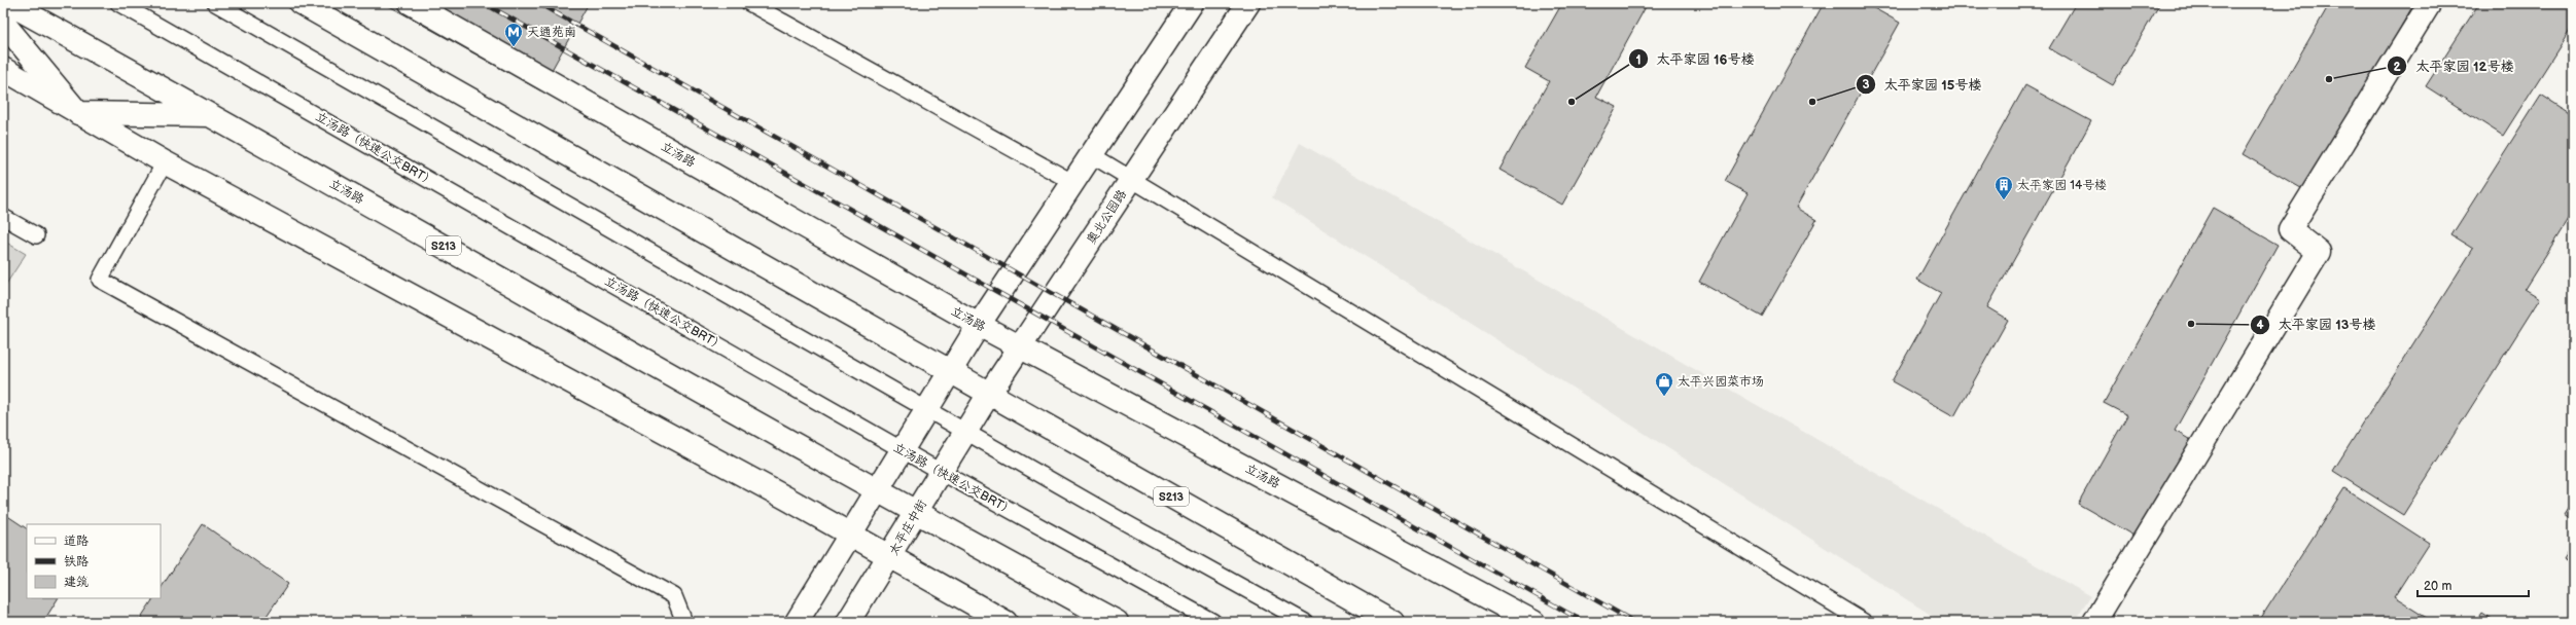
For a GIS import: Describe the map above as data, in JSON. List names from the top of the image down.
{
  "streets": {
    "main road": [
      "立汤路",
      "奥北公园路",
      "S213",
      "太平庄中街"
    ],
    "lane": ["立汤路（快速公交BRT）"]
  },
  "crossings": [
    ["立汤路（快速公交BRT）", "太平庄中街"],
    ["立汤路", "奥北公园路"],
    ["立汤路", "太平庄中街"],
    ["奥北公园路", "S213"],
    ["奥北公园路", "太平庄中街"]
  ],
  "places": {
    "metro station": ["天通苑南"],
    "other": [
      "太平家园 12号楼",
      "太平家园 16号楼",
      "太平家园 15号楼",
      "太平家园 13号楼"
    ],
    "building": ["太平家园 14号楼"],
    "shop": ["太平兴园菜市场"]
  },
  "legend": ["道路", "铁路", "建筑"],
  "scale_bar": "20 m"
}
